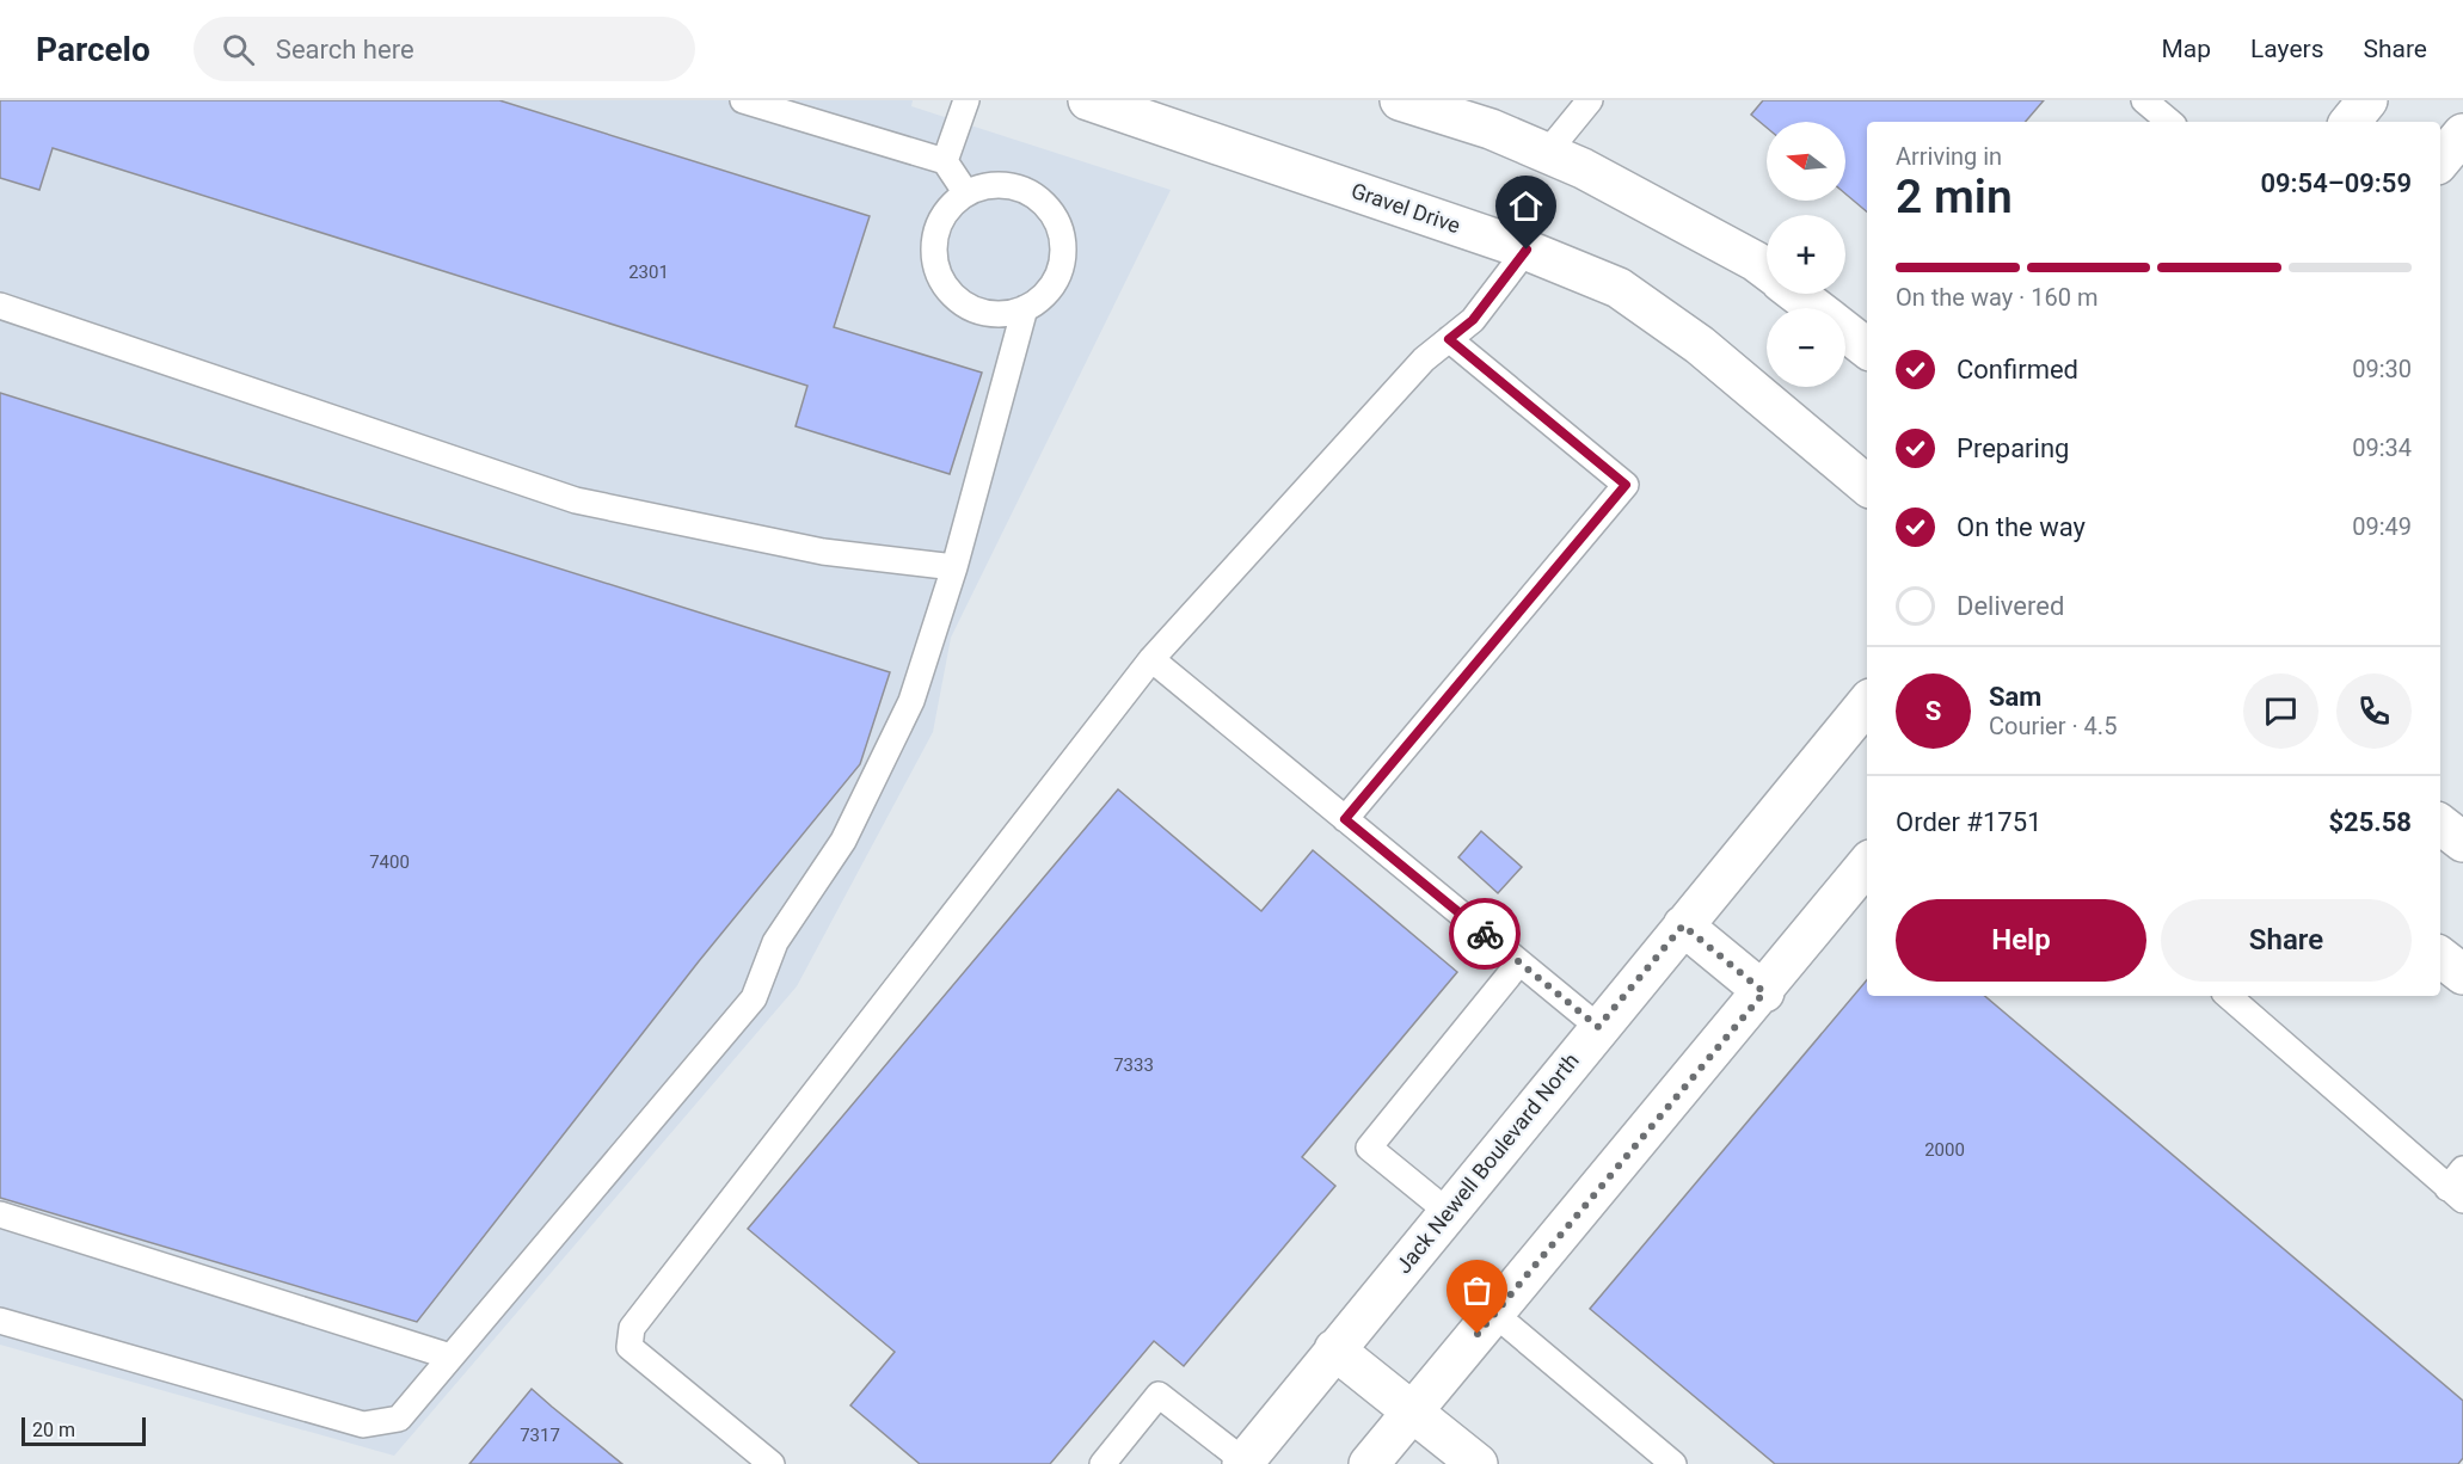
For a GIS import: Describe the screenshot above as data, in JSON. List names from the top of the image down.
{
  "streets": {
    "street": ["Gravel Drive", "Jack Newell Boulevard North"]
  },
  "house_numbers": [
    "2301",
    "7400",
    "7333",
    "2000",
    "7317"
  ],
  "scale_bar": "20 m",
  "north": "left",
  "page": {
    "header": "Parcelo",
    "search": "Search here",
    "nav": ["Map", "Layers", "Share"],
    "map_buttons": ["+", "−"],
    "heading": ["2 min", "Arriving in", "09:54–09:59"],
    "panel": [
      "Sam",
      "Courier · 4.5",
      "Order #1751",
      "$25.58"
    ],
    "bar": "On the way · 160 m",
    "list": [
      ["Confirmed", "09:30"],
      ["Preparing", "09:34"],
      ["On the way", "09:49"],
      "Delivered"
    ],
    "round": "S",
    "buttons": ["Help", "Share"],
    "scale": "20 m"
  }
}
